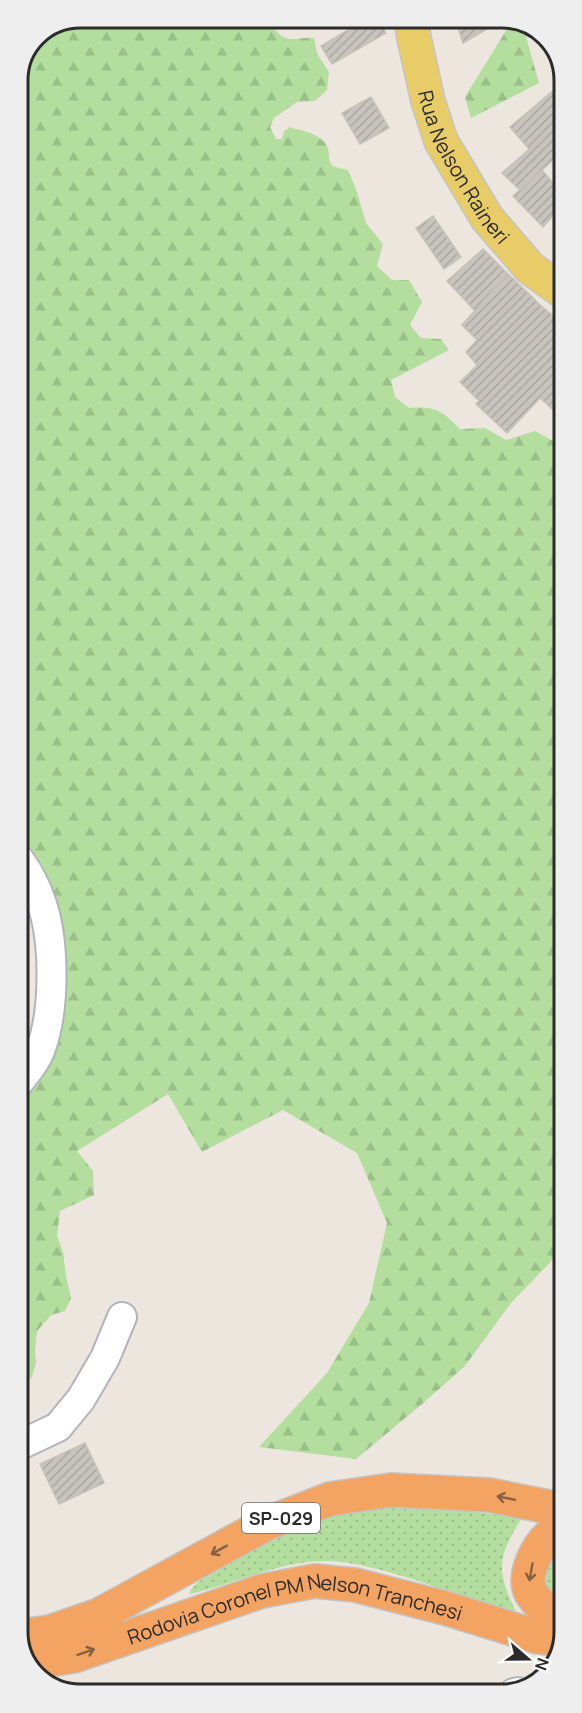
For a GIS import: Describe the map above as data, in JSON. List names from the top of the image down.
{
  "streets": {
    "highway": ["SP-029", "Rodovia Coronel PM Nelson Tranchesi"],
    "main road": ["Rua Nelson Raineri"]
  },
  "north": "right"
}
